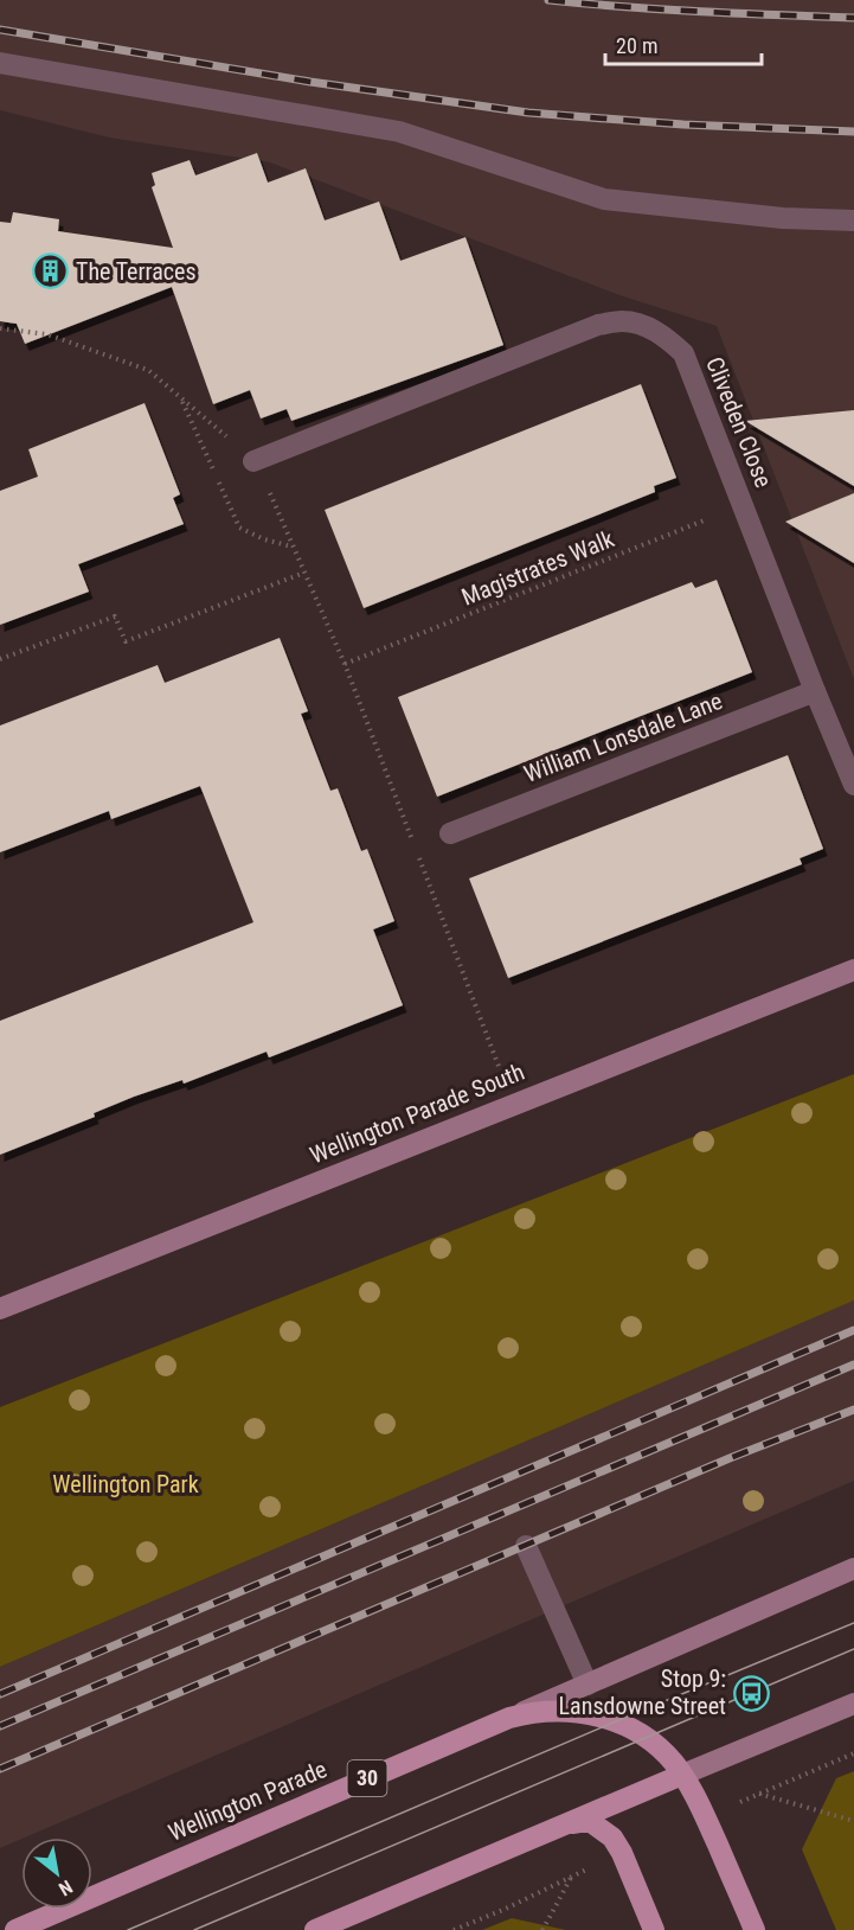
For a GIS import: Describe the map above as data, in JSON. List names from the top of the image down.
{
  "streets": {
    "main road": ["30", "Wellington Parade"],
    "street": ["Cliveden Close", "William Lonsdale Lane", "Wellington Parade South"],
    "path": ["Magistrates Walk"]
  },
  "crossings": [
    ["Cliveden Close", "Magistrates Walk"],
    ["Cliveden Close", "William Lonsdale Lane"]
  ],
  "parks": ["Wellington Park"],
  "places": {
    "building": ["The Terraces"],
    "bus stop": ["Stop 9: Lansdowne Street"]
  },
  "scale_bar": "20 m",
  "north": "bottom right"
}
